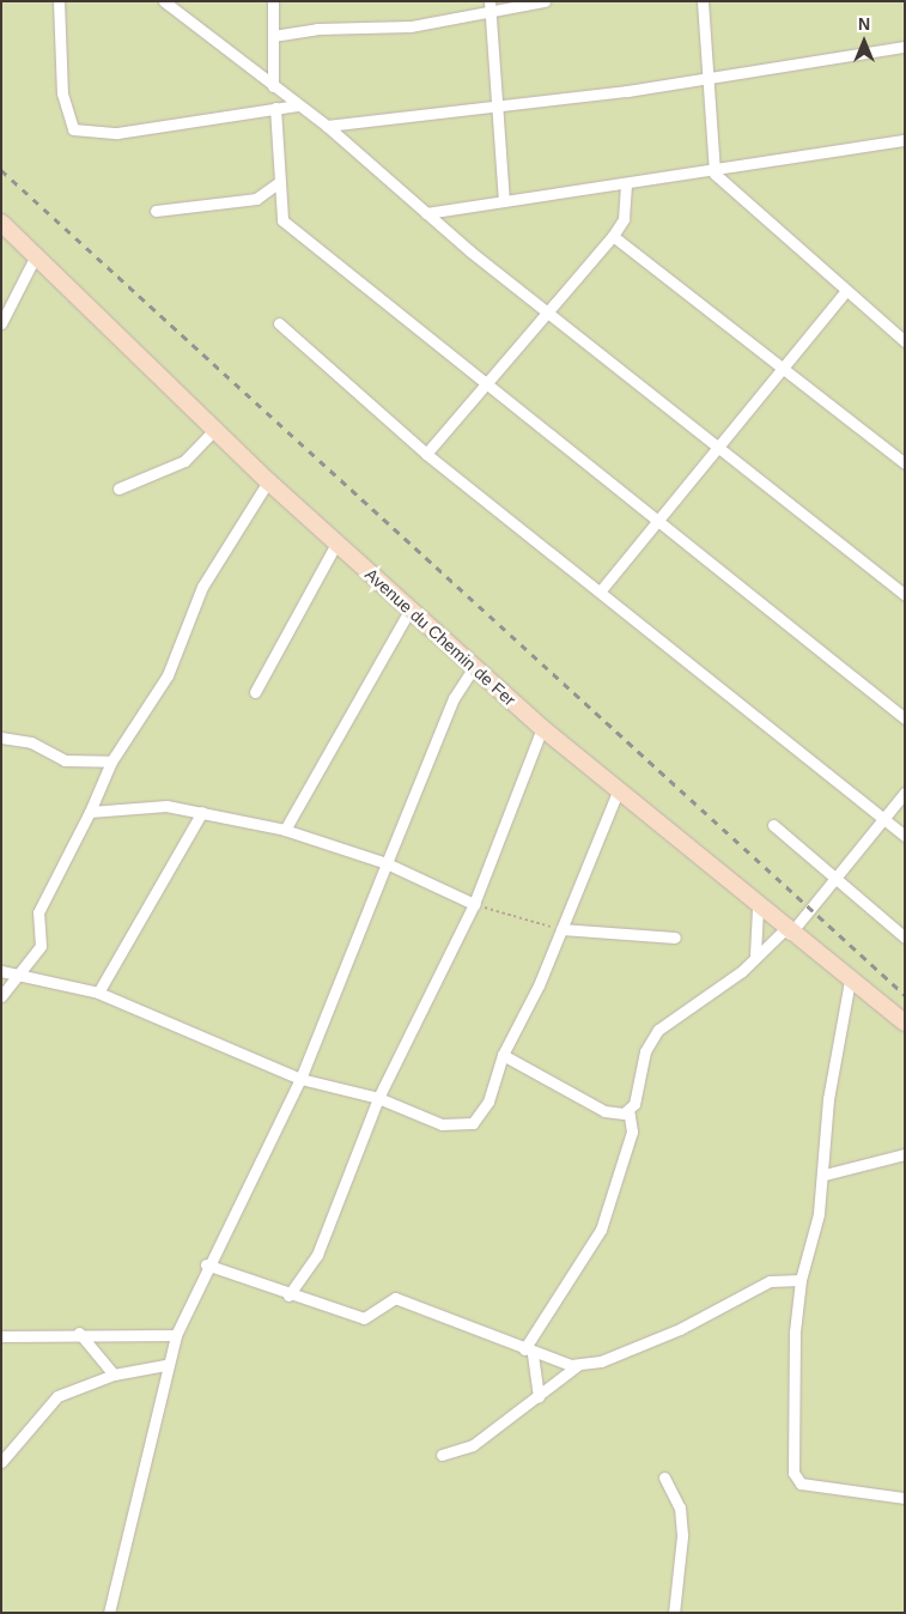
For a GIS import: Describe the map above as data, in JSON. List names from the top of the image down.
{
  "streets": {
    "street": ["Avenue du Chemin de Fer"]
  },
  "north": "top"
}
